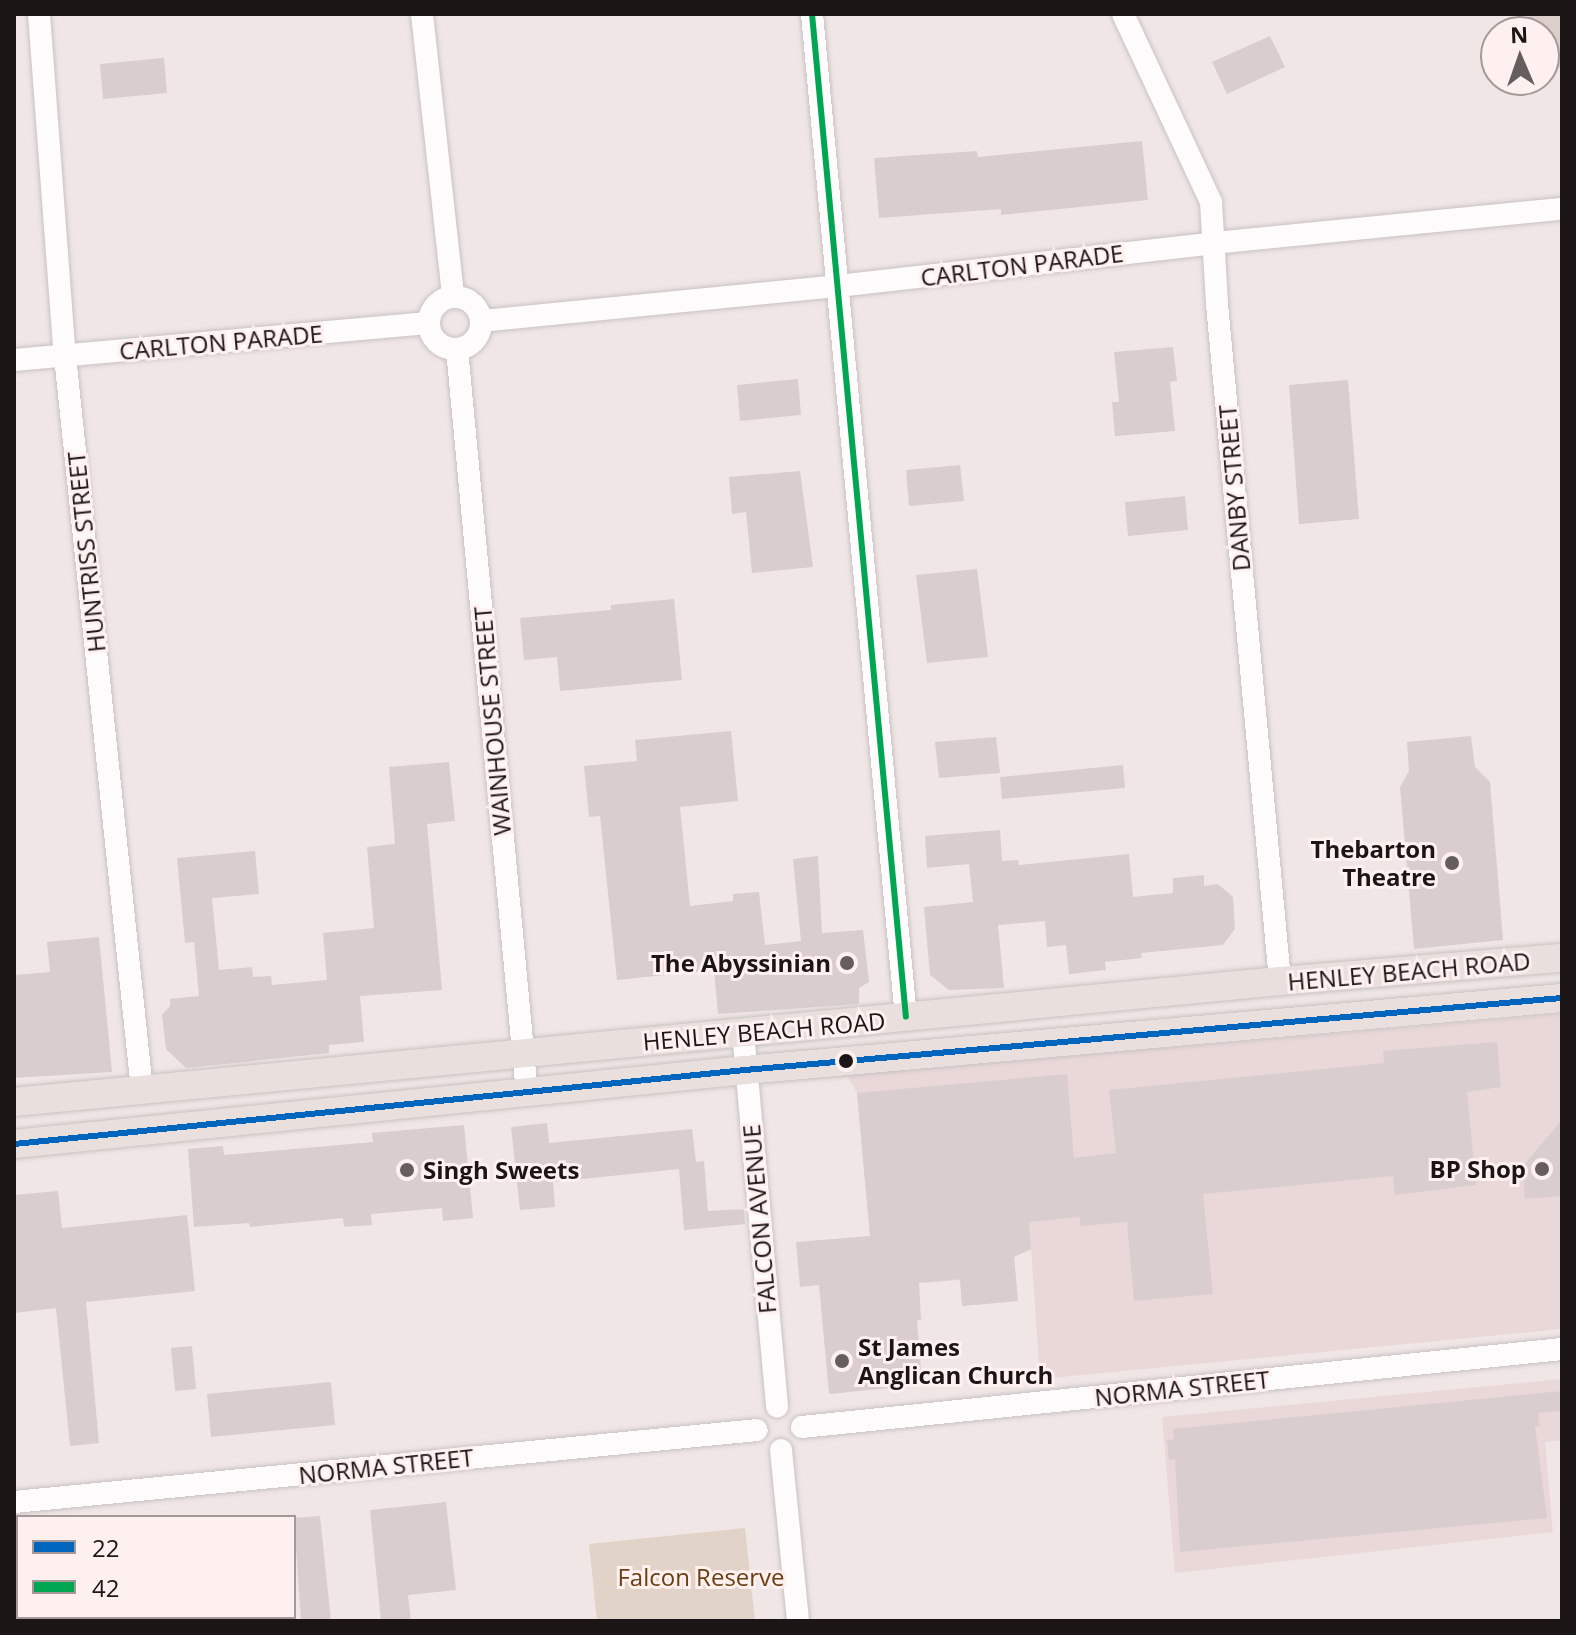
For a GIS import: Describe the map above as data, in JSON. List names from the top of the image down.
{
  "streets": {
    "main road": ["HENLEY BEACH ROAD"],
    "street": [
      "CARLTON PARADE",
      "DANBY STREET",
      "HUNTRISS STREET",
      "WAINHOUSE STREET",
      "FALCON AVENUE",
      "NORMA STREET"
    ]
  },
  "crossings": [
    ["CARLTON PARADE", "DANBY STREET"],
    ["CARLTON PARADE", "HUNTRISS STREET"],
    ["CARLTON PARADE", "WAINHOUSE STREET"],
    ["DANBY STREET", "HENLEY BEACH ROAD"],
    ["HUNTRISS STREET", "HENLEY BEACH ROAD"],
    ["WAINHOUSE STREET", "HENLEY BEACH ROAD"],
    ["HENLEY BEACH ROAD", "FALCON AVENUE"],
    ["FALCON AVENUE", "NORMA STREET"]
  ],
  "parks": ["Falcon Reserve"],
  "places": [
    "Thebarton Theatre",
    "The Abyssinian",
    "BP Shop",
    "Singh Sweets",
    "St James Anglican Church"
  ],
  "lines": ["transit line 42", "transit line 22"],
  "legend": ["22", "42"],
  "north": "top"
}
